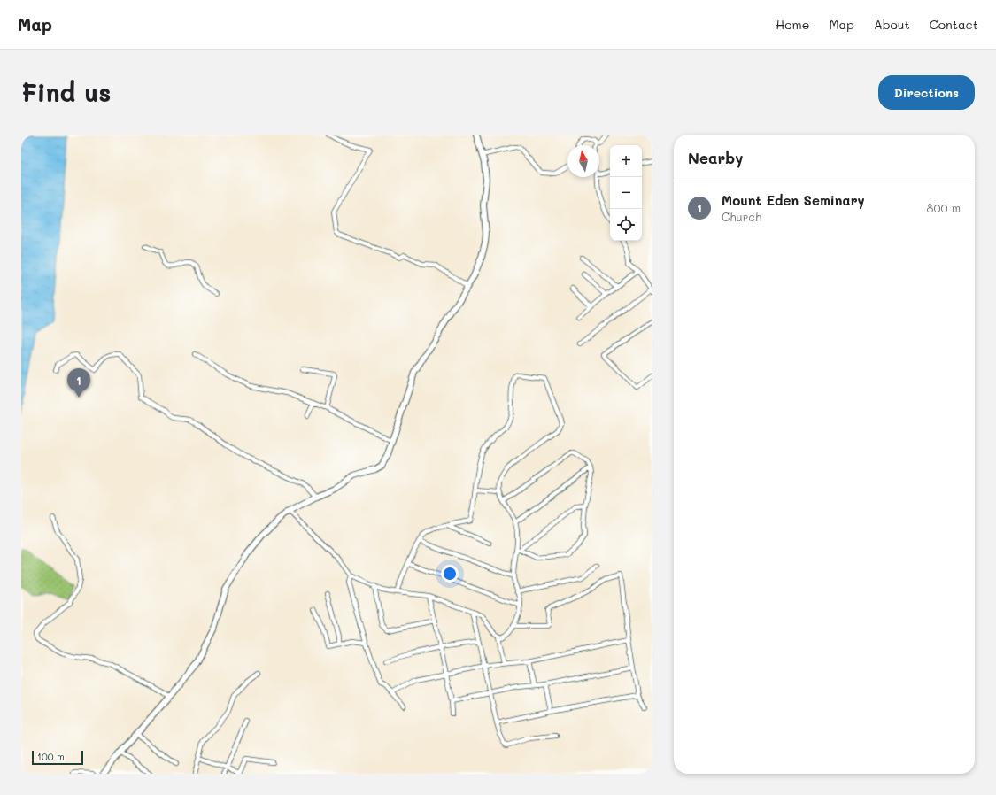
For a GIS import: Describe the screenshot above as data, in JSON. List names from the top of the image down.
{
  "scale_bar": "100 m",
  "north": "top",
  "page": {
    "header": "Map",
    "nav": [
      "Home",
      "Map",
      "About",
      "Contact"
    ],
    "buttons": "Directions",
    "title": "Find us",
    "heading": "Nearby",
    "map_buttons": ["+", "−"],
    "list": [
      {
        "mark": "1",
        "name": "Mount Eden Seminary",
        "note": "Church",
        "value": "800 m"
      }
    ],
    "pins": "1",
    "scale": "100 m"
  }
}
